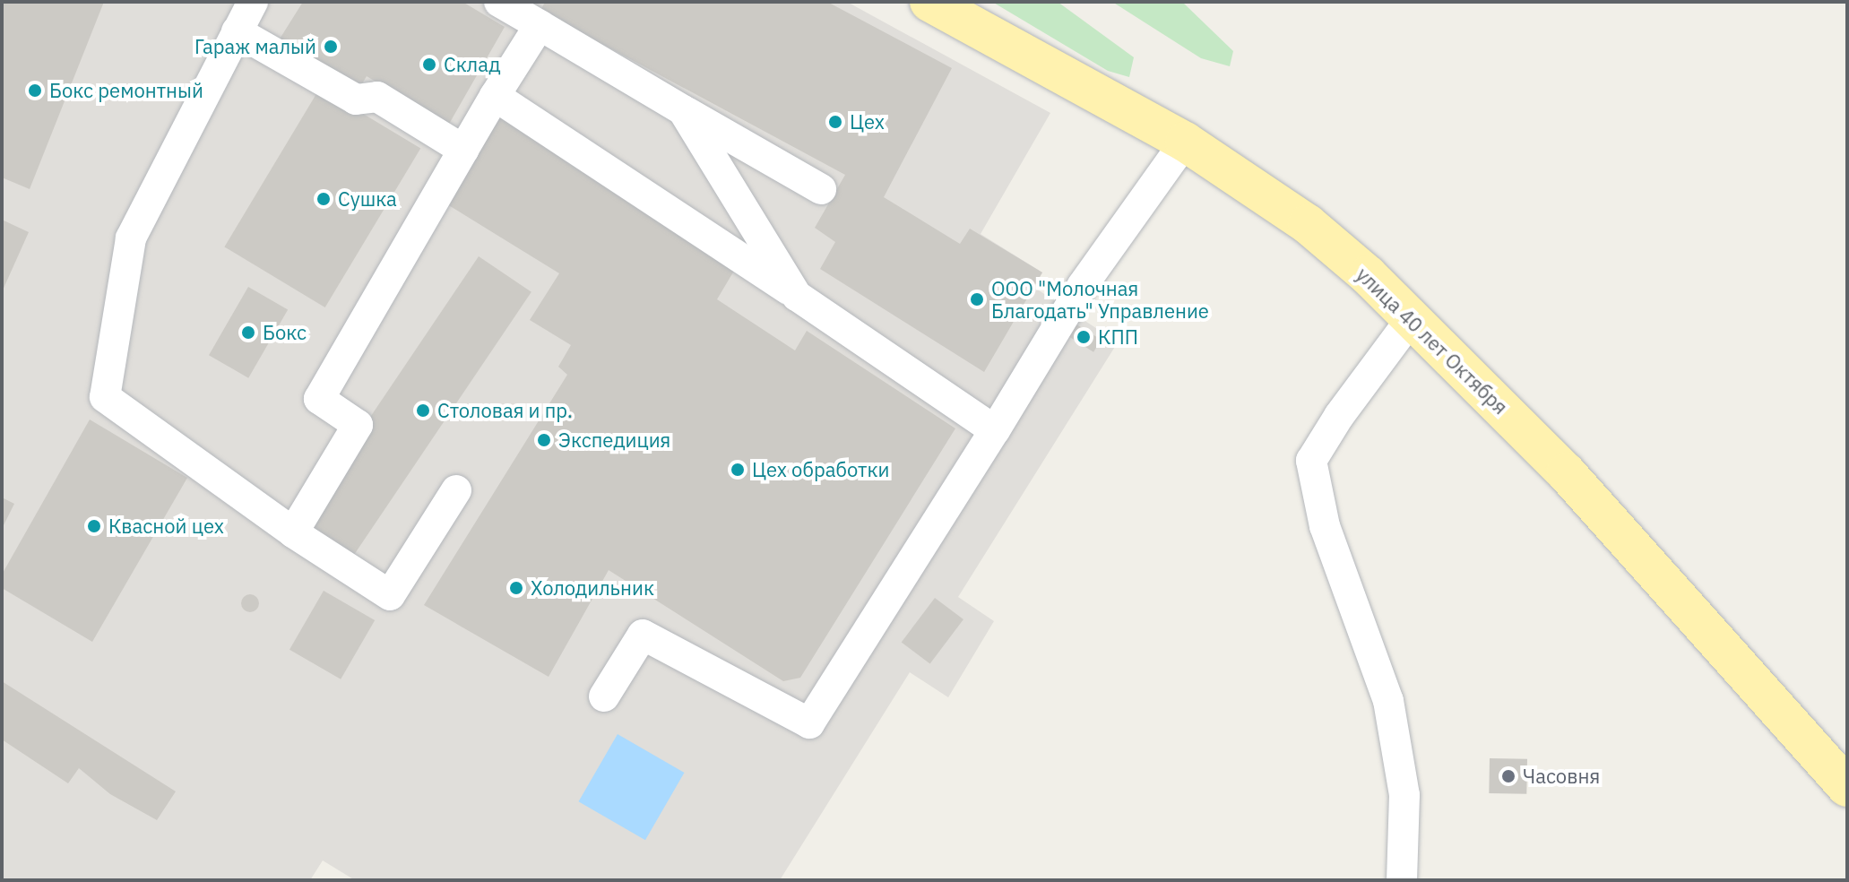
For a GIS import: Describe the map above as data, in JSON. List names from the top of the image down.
{
  "streets": {
    "main road": ["улица 40 лет Октября"]
  },
  "places": [
    "Гараж малый",
    "Склад",
    "Бокс ремонтный",
    "Цех",
    "Сушка",
    "ООО \"Молочная Благодать\" Управление",
    "Бокс",
    "КПП",
    "Столовая и пр.",
    "Экспедиция",
    "Цех обработки",
    "Квасной цех",
    "Холодильник",
    "Часовня"
  ]
}
